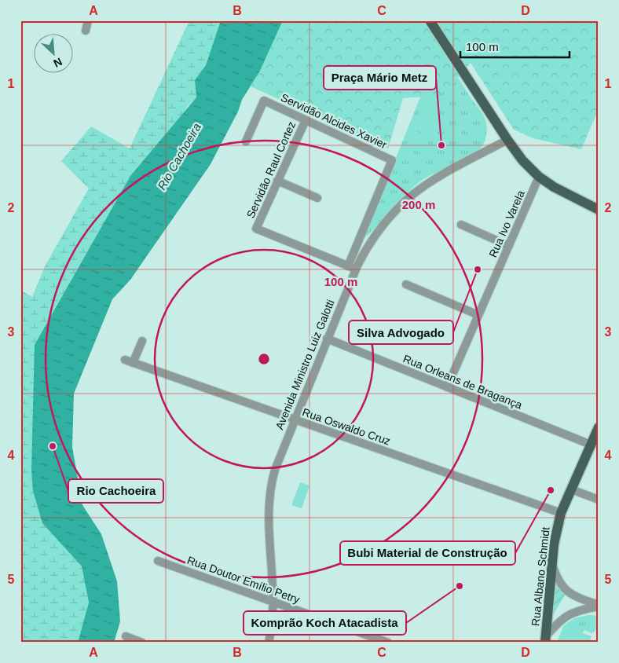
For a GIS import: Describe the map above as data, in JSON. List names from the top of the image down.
{
  "streets": {
    "main road": ["Rua Albano Schmidt"],
    "street": [
      "Servidão Alcides Xavier",
      "Servidão Raul Cortez",
      "Rua Ivo Varela",
      "Avenida Ministro Luiz Galotti",
      "Rua Orleans de Bragança",
      "Rua Oswaldo Cruz",
      "Rua Doutor Emílio Petry"
    ]
  },
  "crossings": [
    ["Servidão Alcides Xavier", "Servidão Raul Cortez"],
    ["Servidão Alcides Xavier", "Avenida Ministro Luiz Galotti"],
    ["Servidão Raul Cortez", "Avenida Ministro Luiz Galotti"],
    ["Rua Ivo Varela", "Rua Orleans de Bragança"],
    ["Avenida Ministro Luiz Galotti", "Rua Orleans de Bragança"],
    ["Avenida Ministro Luiz Galotti", "Rua Oswaldo Cruz"],
    ["Avenida Ministro Luiz Galotti", "Rua Doutor Emílio Petry"],
    ["Rua Orleans de Bragança", "Rua Albano Schmidt"],
    ["Rua Oswaldo Cruz", "Rua Albano Schmidt"]
  ],
  "water": ["Rio Cachoeira"],
  "places": [
    "Praça Mário Metz",
    "Silva Advogado",
    "Rio Cachoeira",
    "Bubi Material de Construção",
    "Komprão Koch Atacadista"
  ],
  "scale_bar": "100 m",
  "north": "bottom right",
  "grid": {
    "columns": [
      "A",
      "B",
      "C",
      "D"
    ],
    "rows": [
      "1",
      "2",
      "3",
      "4",
      "5"
    ]
  },
  "rings": ["200 m", "100 m"]
}
